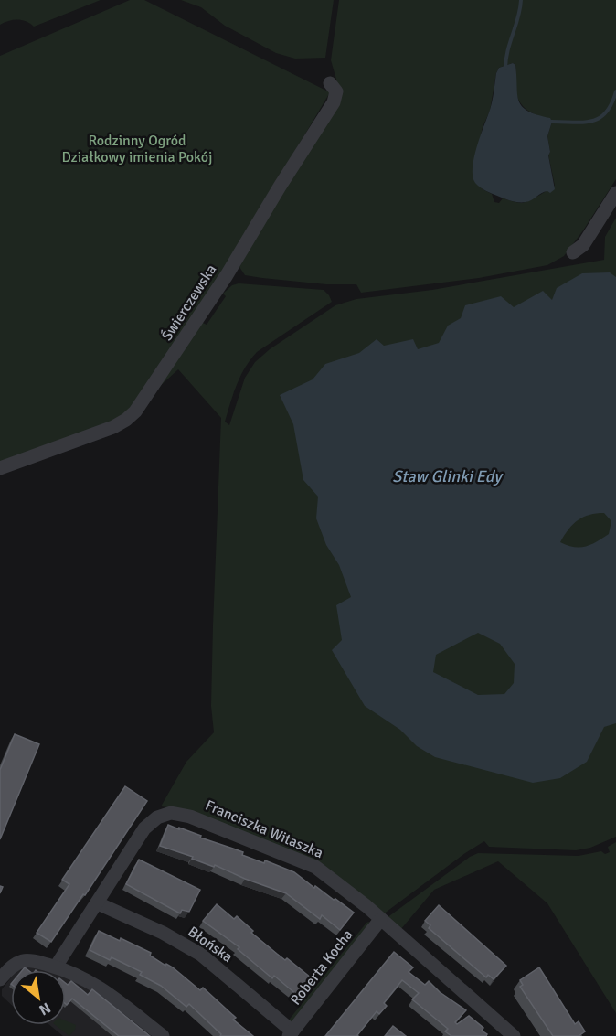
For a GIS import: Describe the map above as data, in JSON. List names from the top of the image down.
{
  "streets": {
    "street": [
      "Świerczewska",
      "Franciszka Witaszka",
      "Błońska",
      "Roberta Kocha"
    ]
  },
  "crossings": [
    ["Franciszka Witaszka", "Błońska"],
    ["Franciszka Witaszka", "Roberta Kocha"],
    ["Błońska", "Roberta Kocha"]
  ],
  "water": ["Staw Glinki Edy"],
  "parks": ["Rodzinny Ogród Działkowy imienia Pokój"],
  "north": "bottom right"
}
